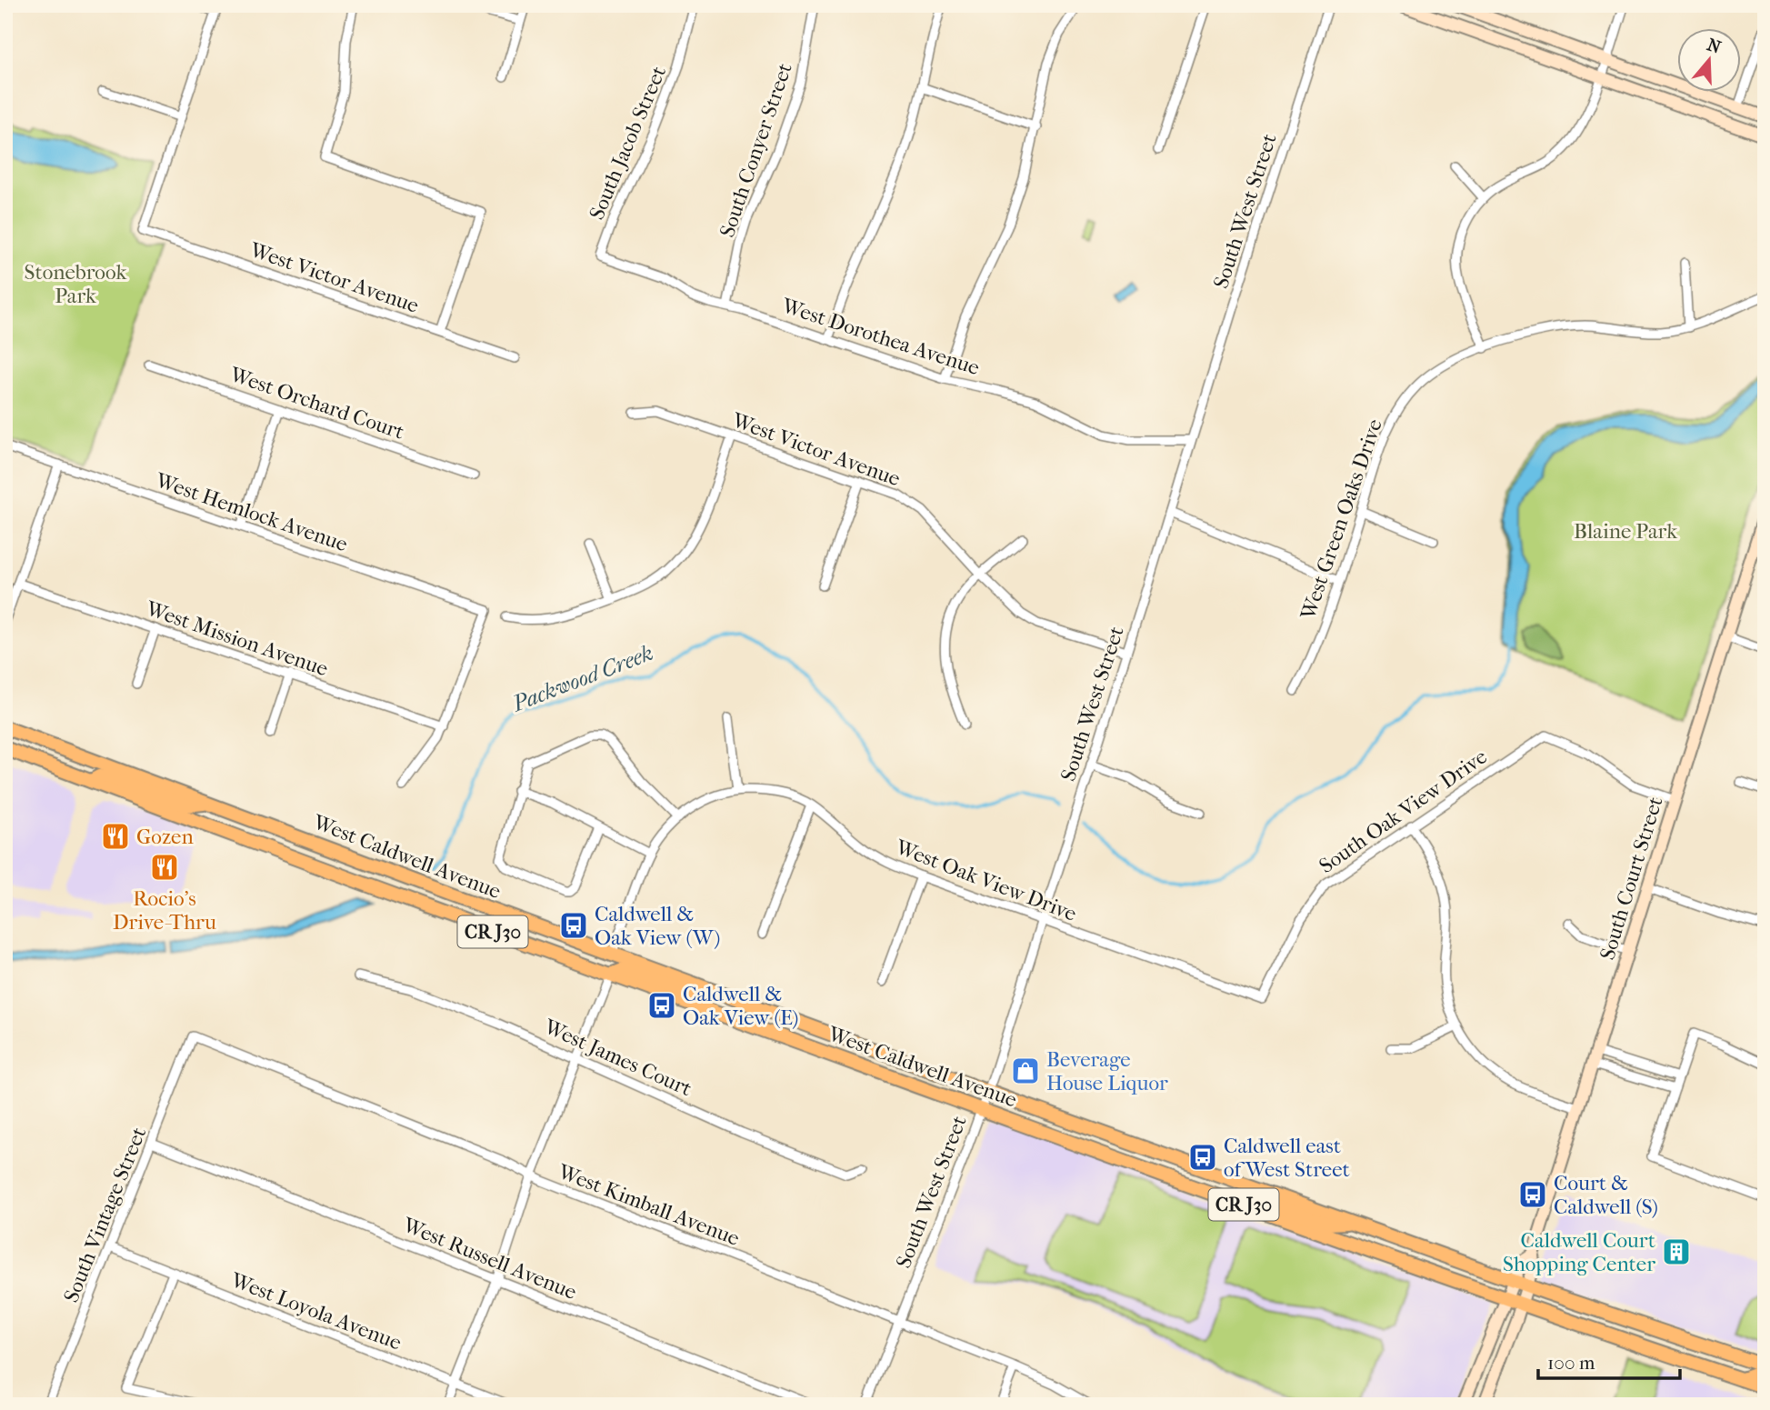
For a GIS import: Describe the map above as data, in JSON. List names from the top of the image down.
{
  "streets": {
    "main road": ["West Caldwell Avenue", "CR J30"],
    "street": [
      "South Jacob Street",
      "South Conyer Street",
      "South West Street",
      "West Victor Avenue",
      "West Dorothea Avenue",
      "West Orchard Court",
      "West Hemlock Avenue",
      "West Green Oaks Drive",
      "West Mission Avenue",
      "South Oak View Drive",
      "South Court Street",
      "West Oak View Drive",
      "West James Court",
      "West Kimball Avenue",
      "South Vintage Street",
      "West Russell Avenue",
      "West Loyola Avenue"
    ]
  },
  "crossings": [
    ["South Jacob Street", "West Dorothea Avenue"],
    ["South Conyer Street", "West Dorothea Avenue"],
    ["South West Street", "West Victor Avenue"],
    ["South West Street", "West Dorothea Avenue"],
    ["South West Street", "West Caldwell Avenue"],
    ["South West Street", "West Oak View Drive"],
    ["South West Street", "West Kimball Avenue"],
    ["West Hemlock Avenue", "West Mission Avenue"],
    ["South Oak View Drive", "South Court Street"],
    ["South Oak View Drive", "West Oak View Drive"],
    ["West Caldwell Avenue", "South Court Street"],
    ["West Caldwell Avenue", "CR J30"],
    ["South Court Street", "CR J30"],
    ["West Kimball Avenue", "South Vintage Street"],
    ["South Vintage Street", "West Russell Avenue"],
    ["South Vintage Street", "West Loyola Avenue"]
  ],
  "water": ["Packwood Creek"],
  "parks": ["Stonebrook Park", "Blaine Park"],
  "places": {
    "restaurant": ["Gozen", "Rocio's Drive-Thru"],
    "bus stop": [
      "Caldwell & Oak View (W)",
      "Caldwell & Oak View (E)",
      "Caldwell east of West Street",
      "Court & Caldwell (S)"
    ],
    "shop": ["Beverage House Liquor"],
    "building": ["Caldwell Court Shopping Center"]
  },
  "scale_bar": "100 m",
  "north": "top"
}
